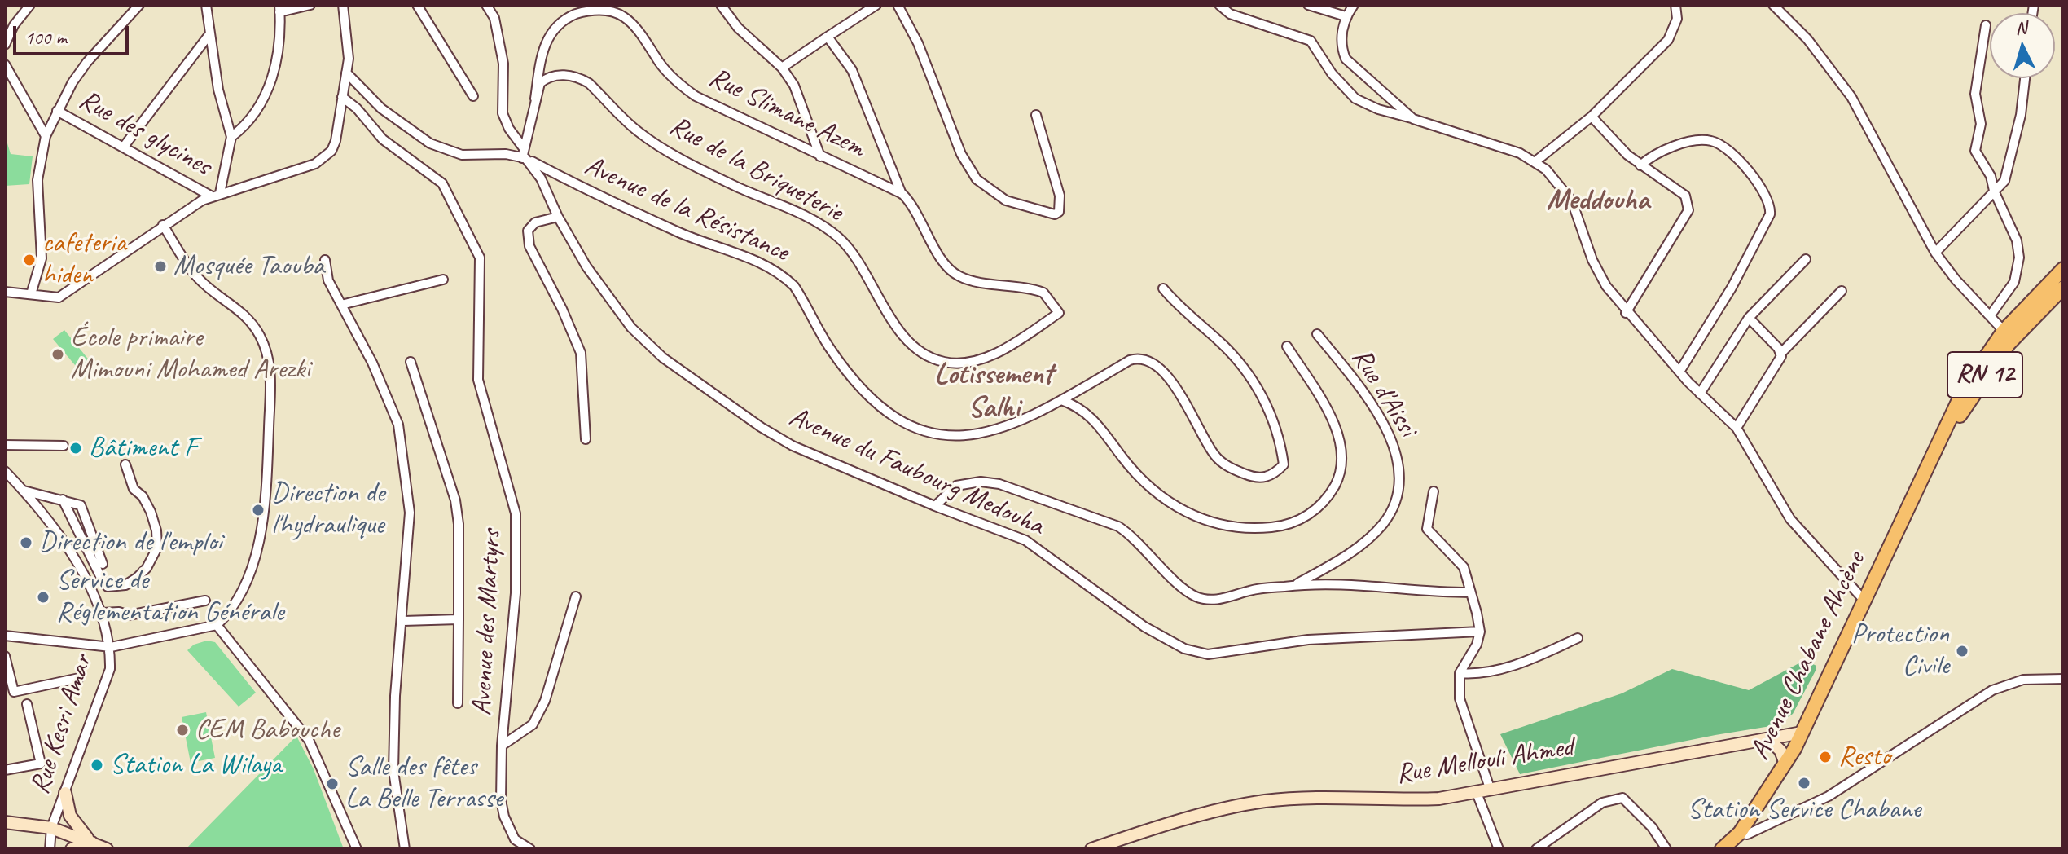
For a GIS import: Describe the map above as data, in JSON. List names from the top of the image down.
{
  "streets": {
    "main road": ["RN 12", "Avenue Chabane Ahcène"],
    "street": [
      "Rue Slimane Azem",
      "Rue des glycines",
      "Rue de la Briqueterie",
      "Avenue de la Résistance",
      "Rue d'Aissi",
      "Avenue du Faubourg Medouha",
      "Avenue des Martyrs",
      "Rue Kesri Amar",
      "Rue Mellouli Ahmed"
    ]
  },
  "crossings": [
    ["Rue Slimane Azem", "Rue de la Briqueterie"],
    ["Avenue de la Résistance", "Avenue du Faubourg Medouha"],
    ["RN 12", "Avenue Chabane Ahcène"],
    ["Avenue Chabane Ahcène", "Rue Mellouli Ahmed"]
  ],
  "districts": ["Meddouha", "Lotissement Salhi"],
  "places": [
    "cafeteria hiden",
    "Mosquée Taouba",
    "École primaire Mimouni Mohamed Arezki",
    "Bâtiment F",
    "Direction de l'hydraulique",
    "Direction de l'emploi",
    "Service de Réglementation Générale",
    "Protection Civile",
    "CEM Babouche",
    "Resto",
    "Station La Wilaya",
    "Station Service Chabane",
    "Salle des fêtes La Belle Terrasse"
  ],
  "scale_bar": "100 m",
  "north": "top"
}
